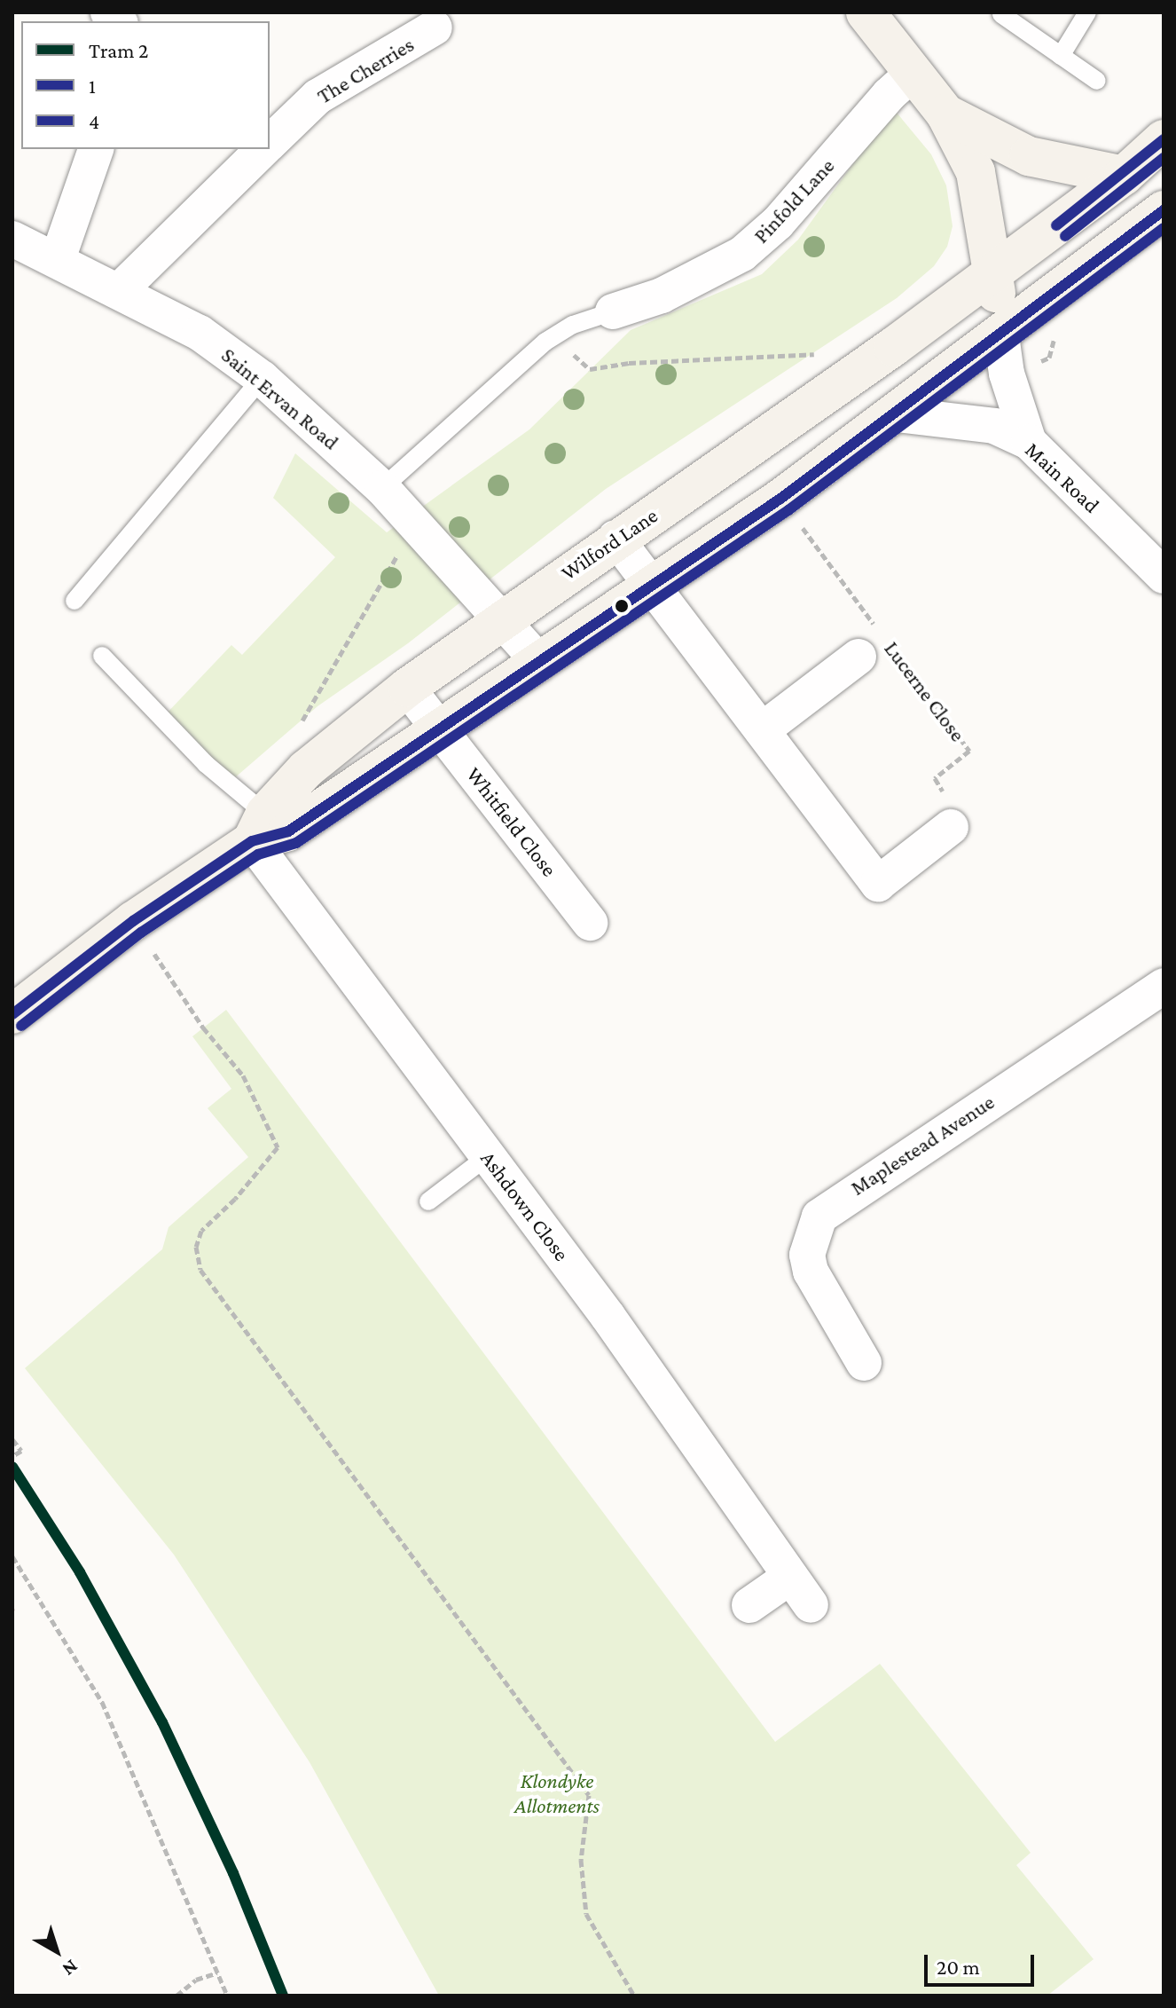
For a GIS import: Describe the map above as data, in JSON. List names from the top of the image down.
{
  "streets": {
    "main road": ["Wilford Lane"],
    "street": [
      "The Cherries",
      "Pinfold Lane",
      "Saint Ervan Road",
      "Main Road",
      "Lucerne Close",
      "Whitfield Close",
      "Maplestead Avenue",
      "Ashdown Close"
    ]
  },
  "crossings": [
    ["The Cherries", "Saint Ervan Road"],
    ["Saint Ervan Road", "Wilford Lane"],
    ["Main Road", "Wilford Lane"],
    ["Wilford Lane", "Whitfield Close"],
    ["Wilford Lane", "Ashdown Close"]
  ],
  "parks": ["Klondyke Allotments"],
  "lines": ["transit line 1", "transit line 4", "tram line 2"],
  "legend": ["Tram 2", "1", "4"],
  "scale_bar": "20 m",
  "north": "bottom right"
}
